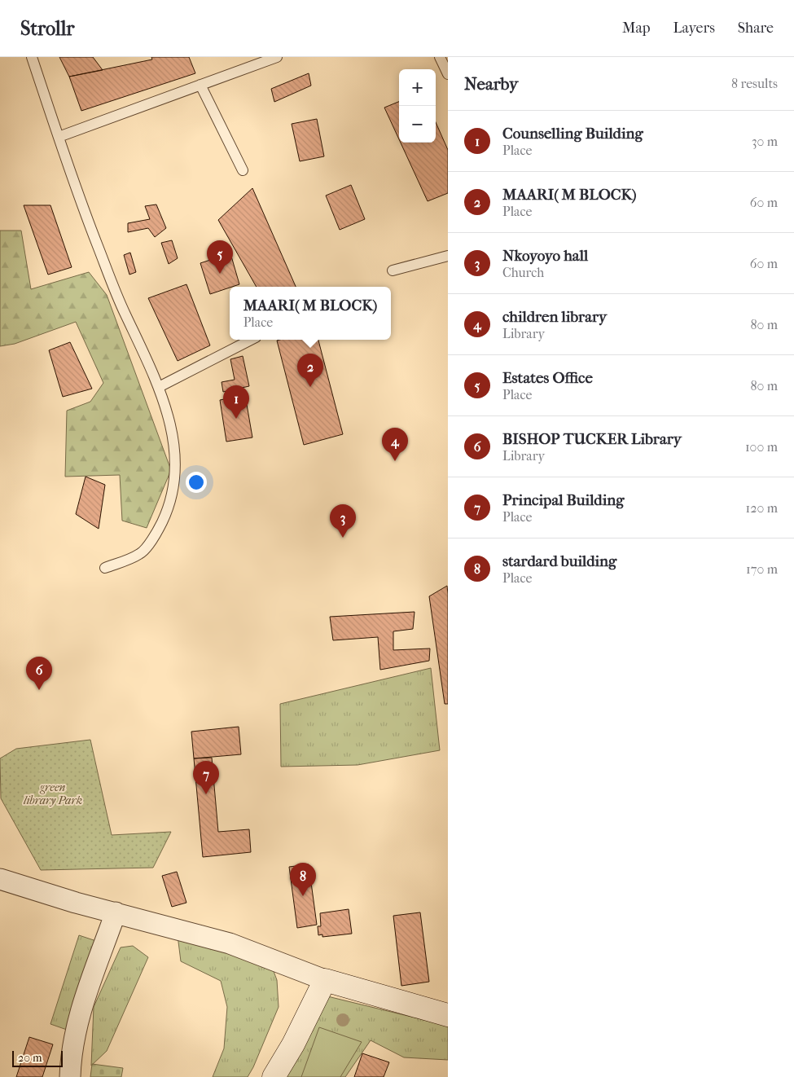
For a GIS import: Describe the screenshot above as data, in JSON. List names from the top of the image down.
{
  "parks": ["green library Park"],
  "scale_bar": "20 m",
  "page": {
    "header": "Strollr",
    "nav": ["Map", "Layers", "Share"],
    "heading": ["Nearby", "8 results"],
    "map_buttons": ["+", "−"],
    "list": [
      {
        "mark": "1",
        "name": "Counselling Building",
        "note": "Place",
        "value": "30 m"
      },
      {
        "mark": "2",
        "name": "MAARI( M BLOCK)",
        "note": "Place",
        "value": "60 m"
      },
      {
        "mark": "3",
        "name": "Nkoyoyo hall",
        "note": "Church",
        "value": "60 m"
      },
      {
        "mark": "4",
        "name": "children library",
        "note": "Library",
        "value": "80 m"
      },
      {
        "mark": "5",
        "name": "Estates Office",
        "note": "Place",
        "value": "80 m"
      },
      {
        "mark": "6",
        "name": "BISHOP TUCKER Library",
        "note": "Library",
        "value": "100 m"
      },
      {
        "mark": "7",
        "name": "Principal Building",
        "note": "Place",
        "value": "120 m"
      },
      {
        "mark": "8",
        "name": "stardard building",
        "note": "Place",
        "value": "170 m"
      }
    ],
    "pins": [
      "5",
      "2",
      "1",
      "4",
      "3",
      "6",
      "7",
      "8"
    ],
    "popup": ["MAARI( M BLOCK)", "Place"],
    "scale": "20 m"
  }
}
